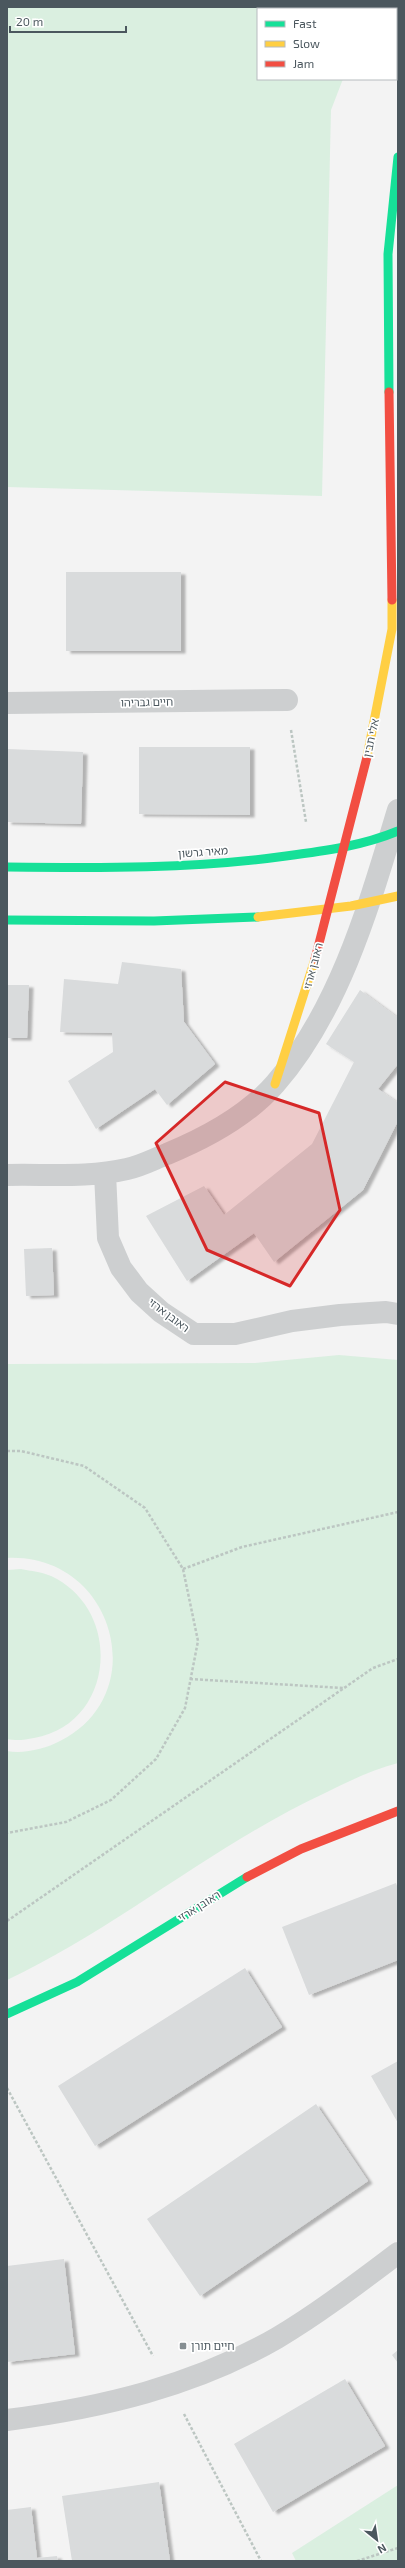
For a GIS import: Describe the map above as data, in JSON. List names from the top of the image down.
{
  "streets": {
    "street": [
      "חיים גבריהו",
      "אלי תבין",
      "מאיר גרשון",
      "ראובן ארזי"
    ]
  },
  "crossings": [
    ["אלי תבין", "מאיר גרשון"],
    ["אלי תבין", "ראובן ארזי"],
    ["מאיר גרשון", "ראובן ארזי"]
  ],
  "places": {
    "transit": ["חיים תורן"]
  },
  "legend": ["Fast", "Slow", "Jam"],
  "scale_bar": "20 m",
  "north": "bottom right"
}
